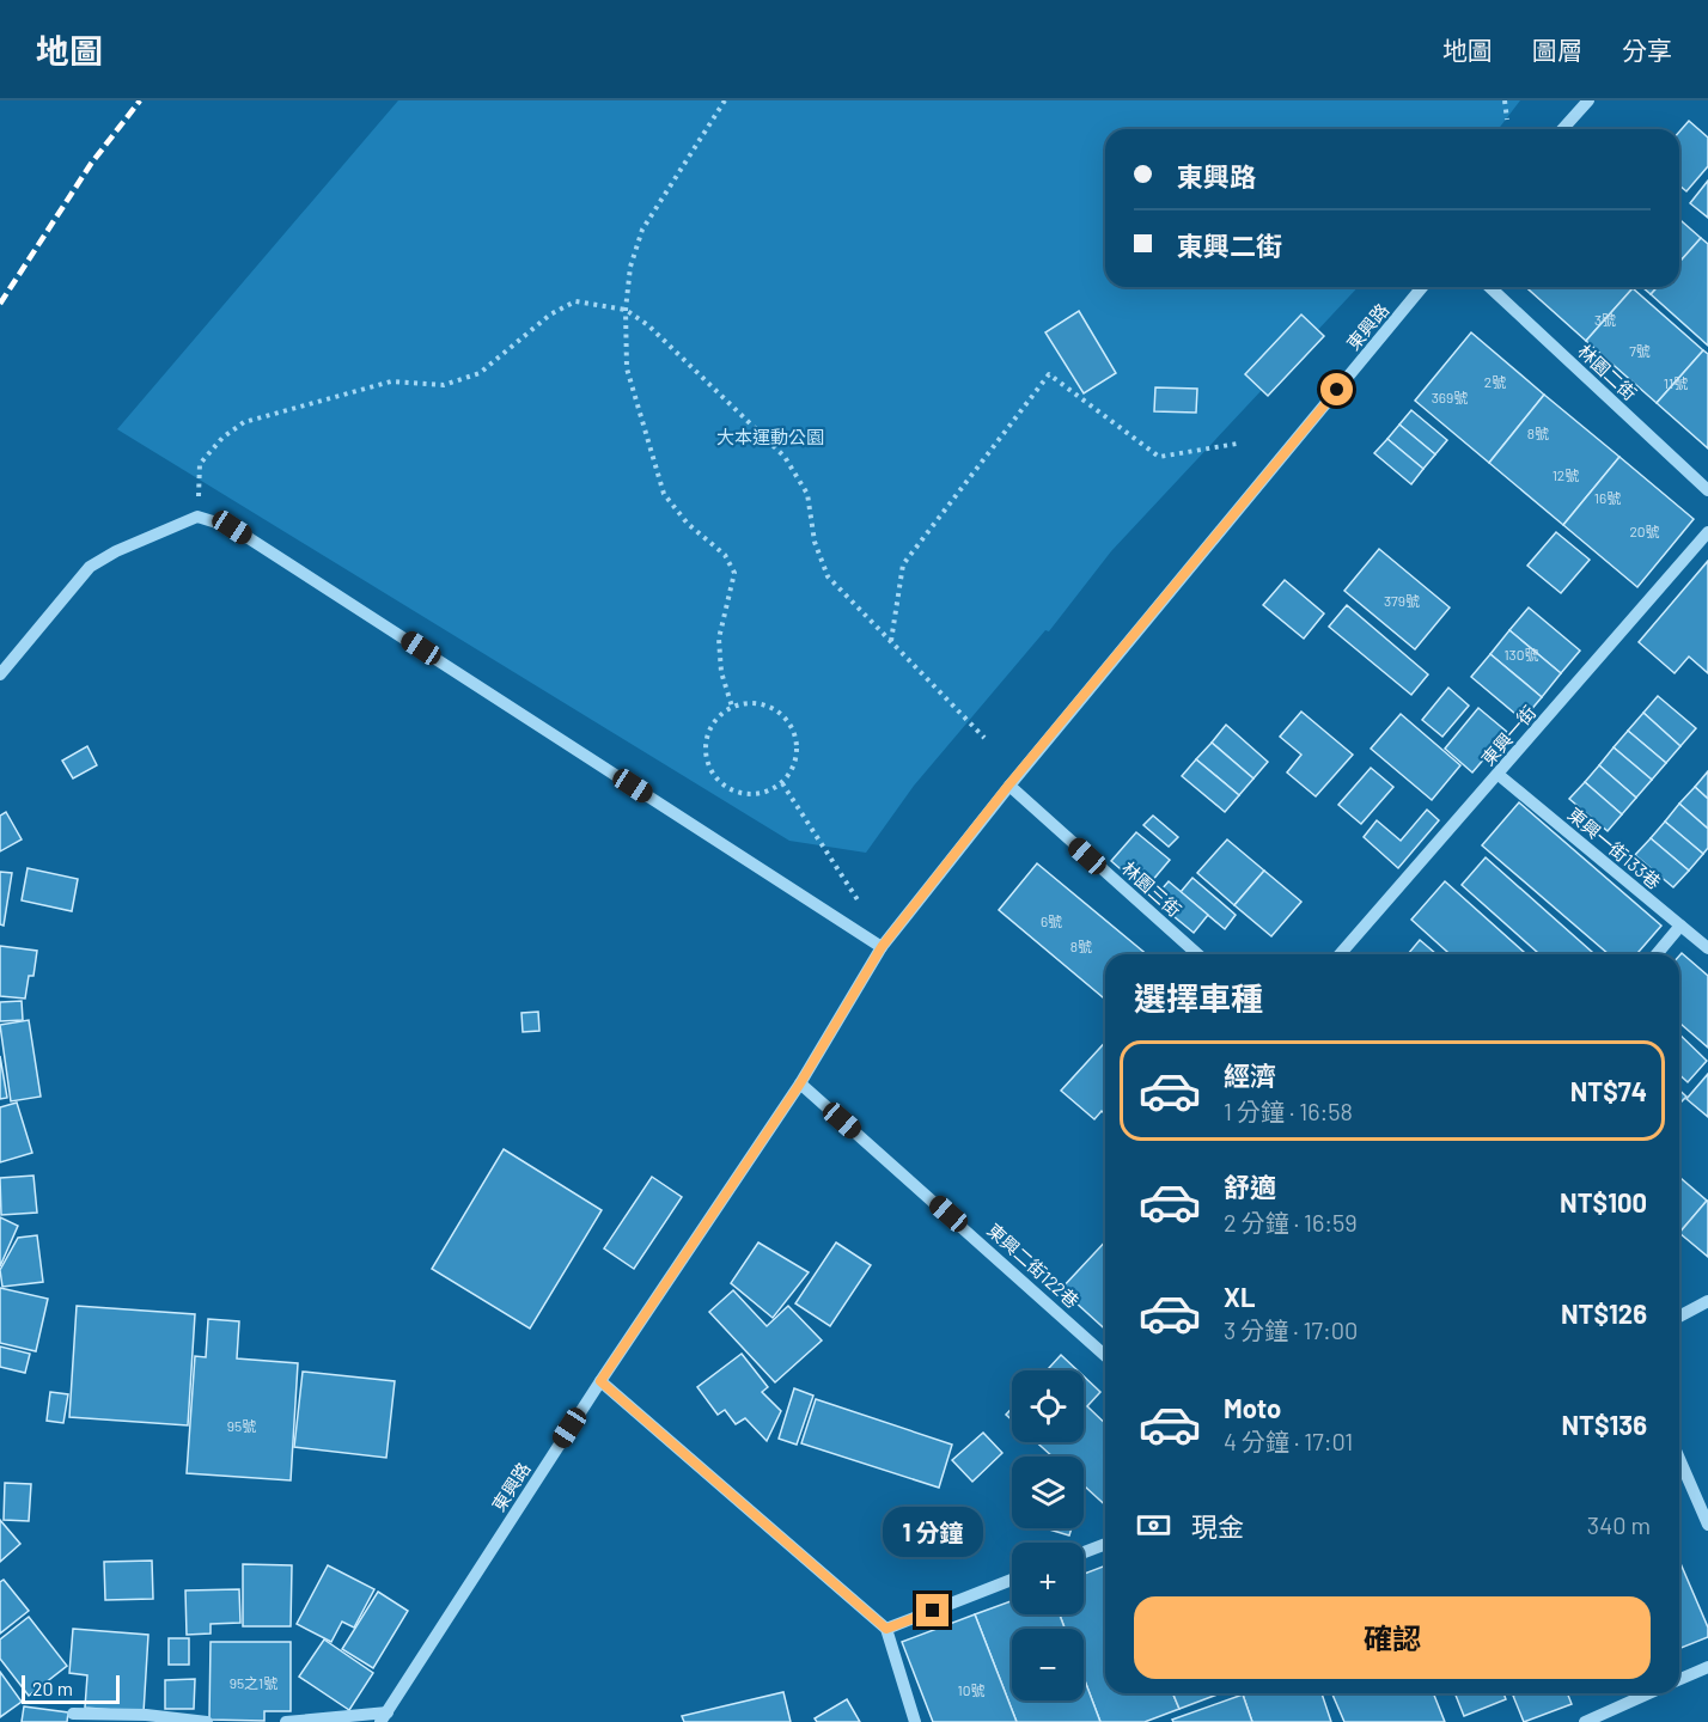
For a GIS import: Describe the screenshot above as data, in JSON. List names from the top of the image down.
{
  "streets": {
    "street": [
      "東興路",
      "林園二街",
      "東興一街",
      "東興一街133巷",
      "林園三街",
      "東興二街122巷"
    ]
  },
  "crossings": [
    ["東興路", "林園三街"],
    ["東興路", "東興二街122巷"],
    ["東興一街", "東興一街133巷"]
  ],
  "parks": ["大本運動公園"],
  "house_numbers": [
    "3號",
    "7號",
    "2號",
    "11號",
    "369號",
    "8號",
    "12號",
    "16號",
    "20號",
    "379號",
    "130號",
    "6號",
    "8號",
    "95號",
    "95之1號",
    "10號"
  ],
  "scale_bar": "20 m",
  "page": {
    "header": "地圖",
    "nav": ["地圖", "圖層", "分享"],
    "banner": ["東興路", "東興二街"],
    "heading": "選擇車種",
    "list": [
      {
        "name": "經濟",
        "note": "1 分鐘 · 16:58",
        "value": "NT$74"
      },
      {
        "name": "舒適",
        "note": "2 分鐘 · 16:59",
        "value": "NT$100"
      },
      {
        "name": "XL",
        "note": "3 分鐘 · 17:00",
        "value": "NT$126"
      },
      {
        "name": "Moto",
        "note": "4 分鐘 · 17:01",
        "value": "NT$136"
      }
    ],
    "map_buttons": ["+", "−"],
    "pay": ["現金", "340 m"],
    "bubble": "1 分鐘",
    "buttons": "確認",
    "scale": "20 m"
  }
}
